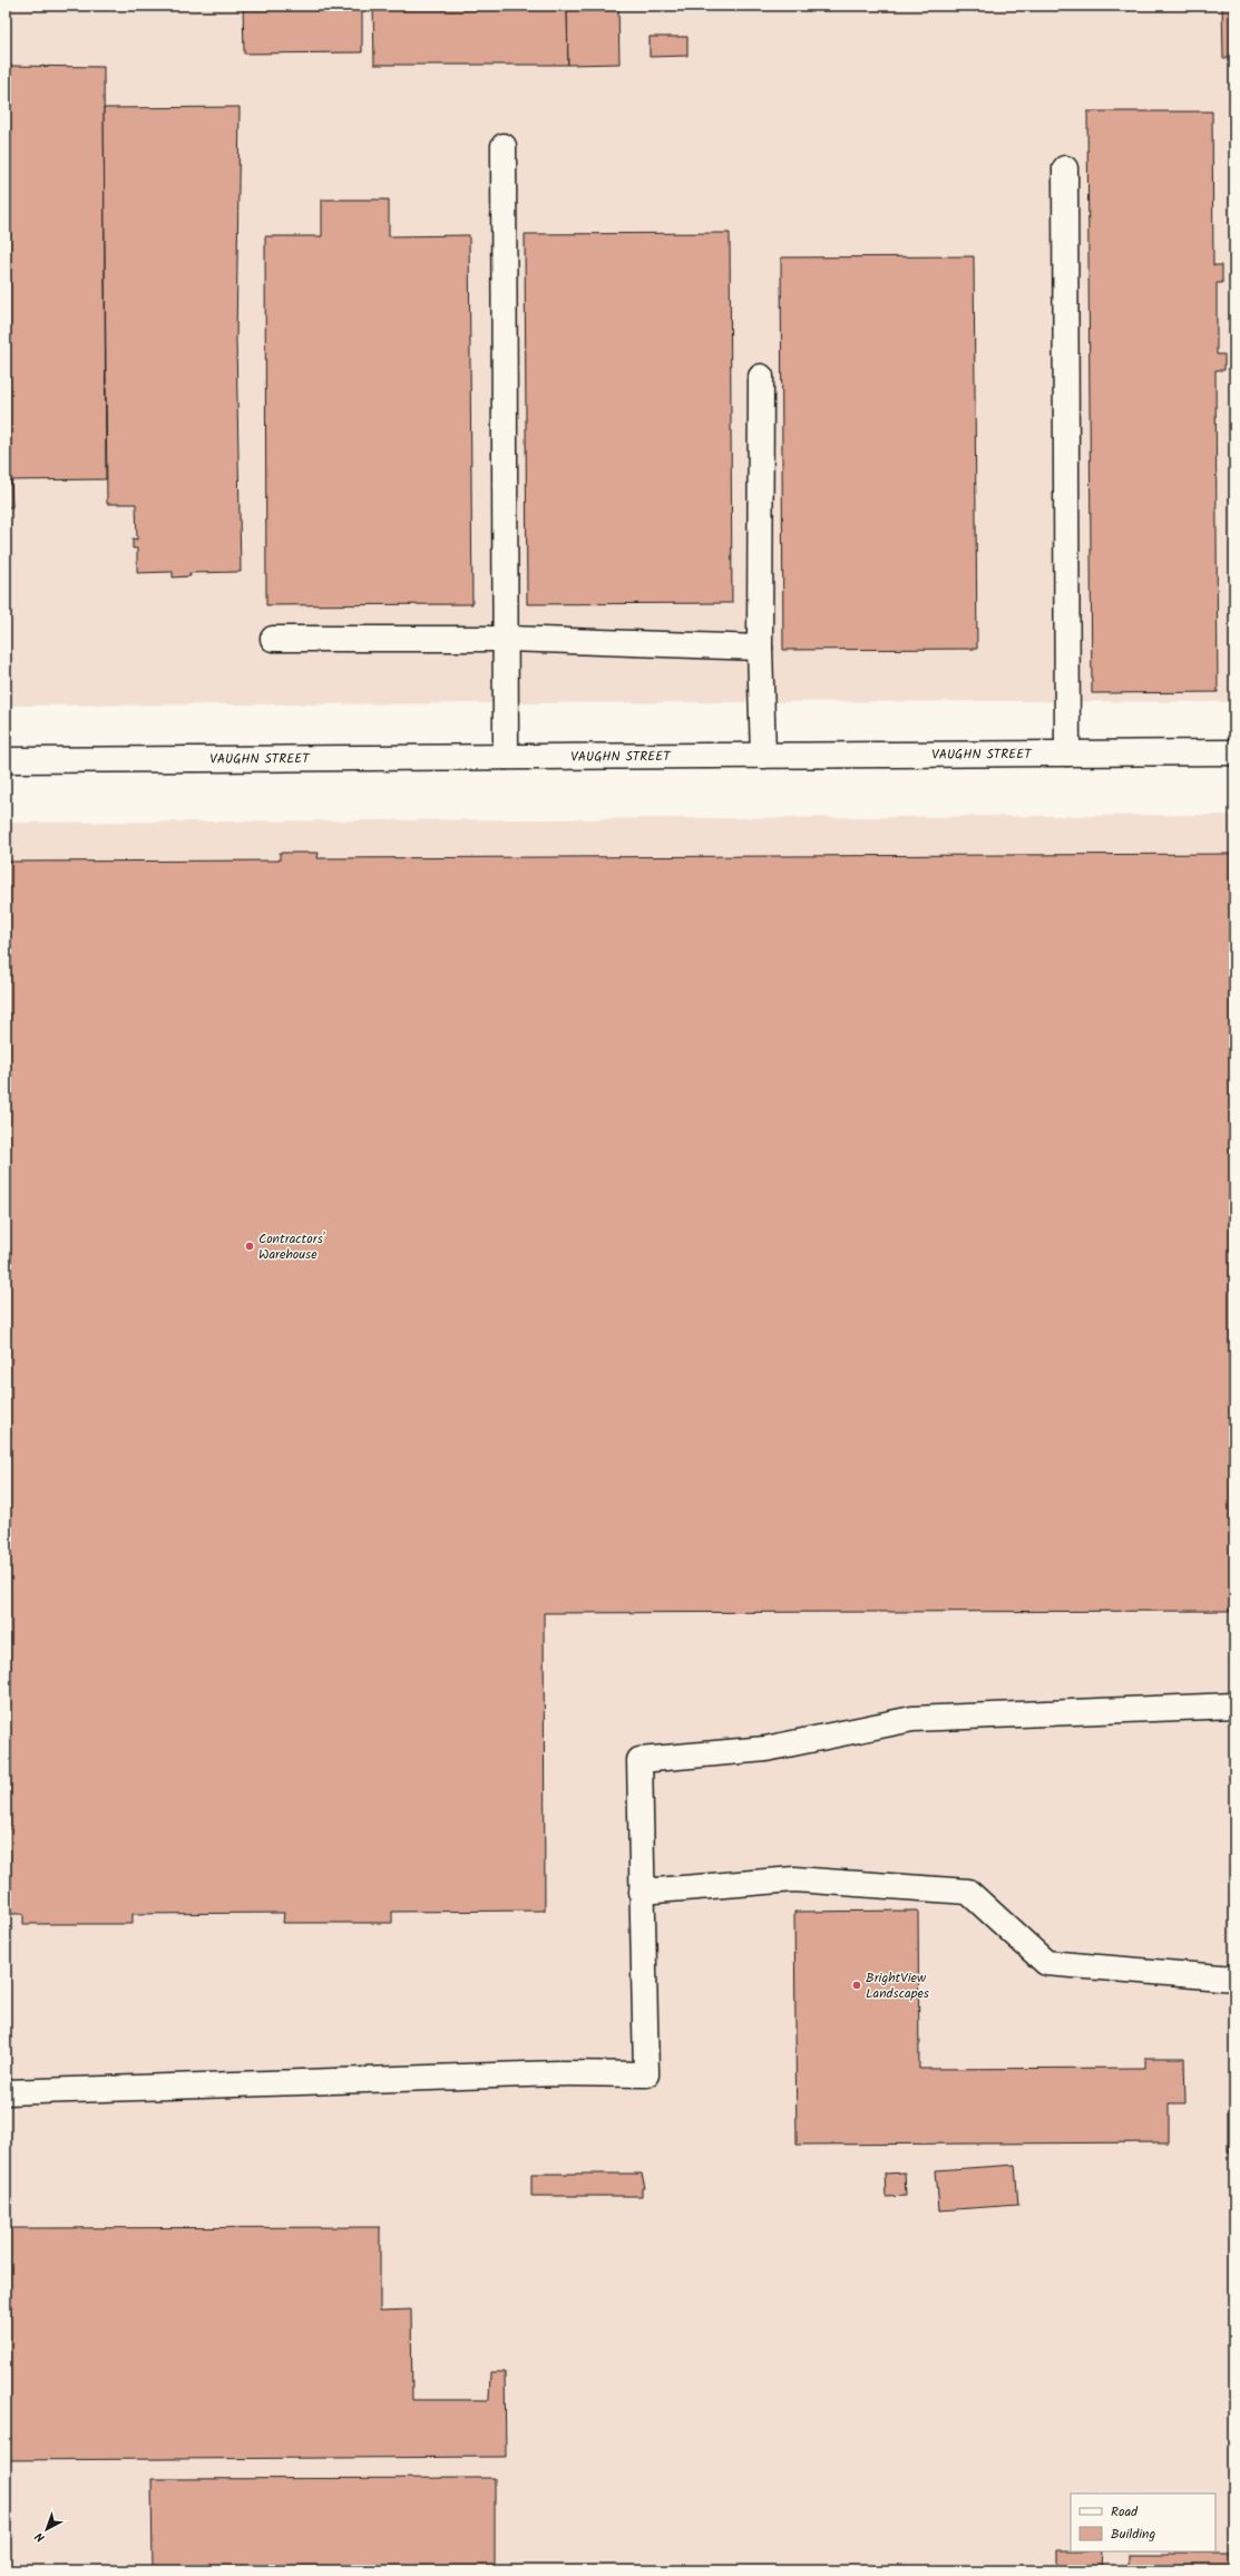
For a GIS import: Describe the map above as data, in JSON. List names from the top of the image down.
{
  "streets": {
    "street": ["VAUGHN STREET"]
  },
  "places": ["Contractors' Warehouse", "BrightView Landscapes"],
  "legend": ["Road", "Building"],
  "north": "bottom left"
}
